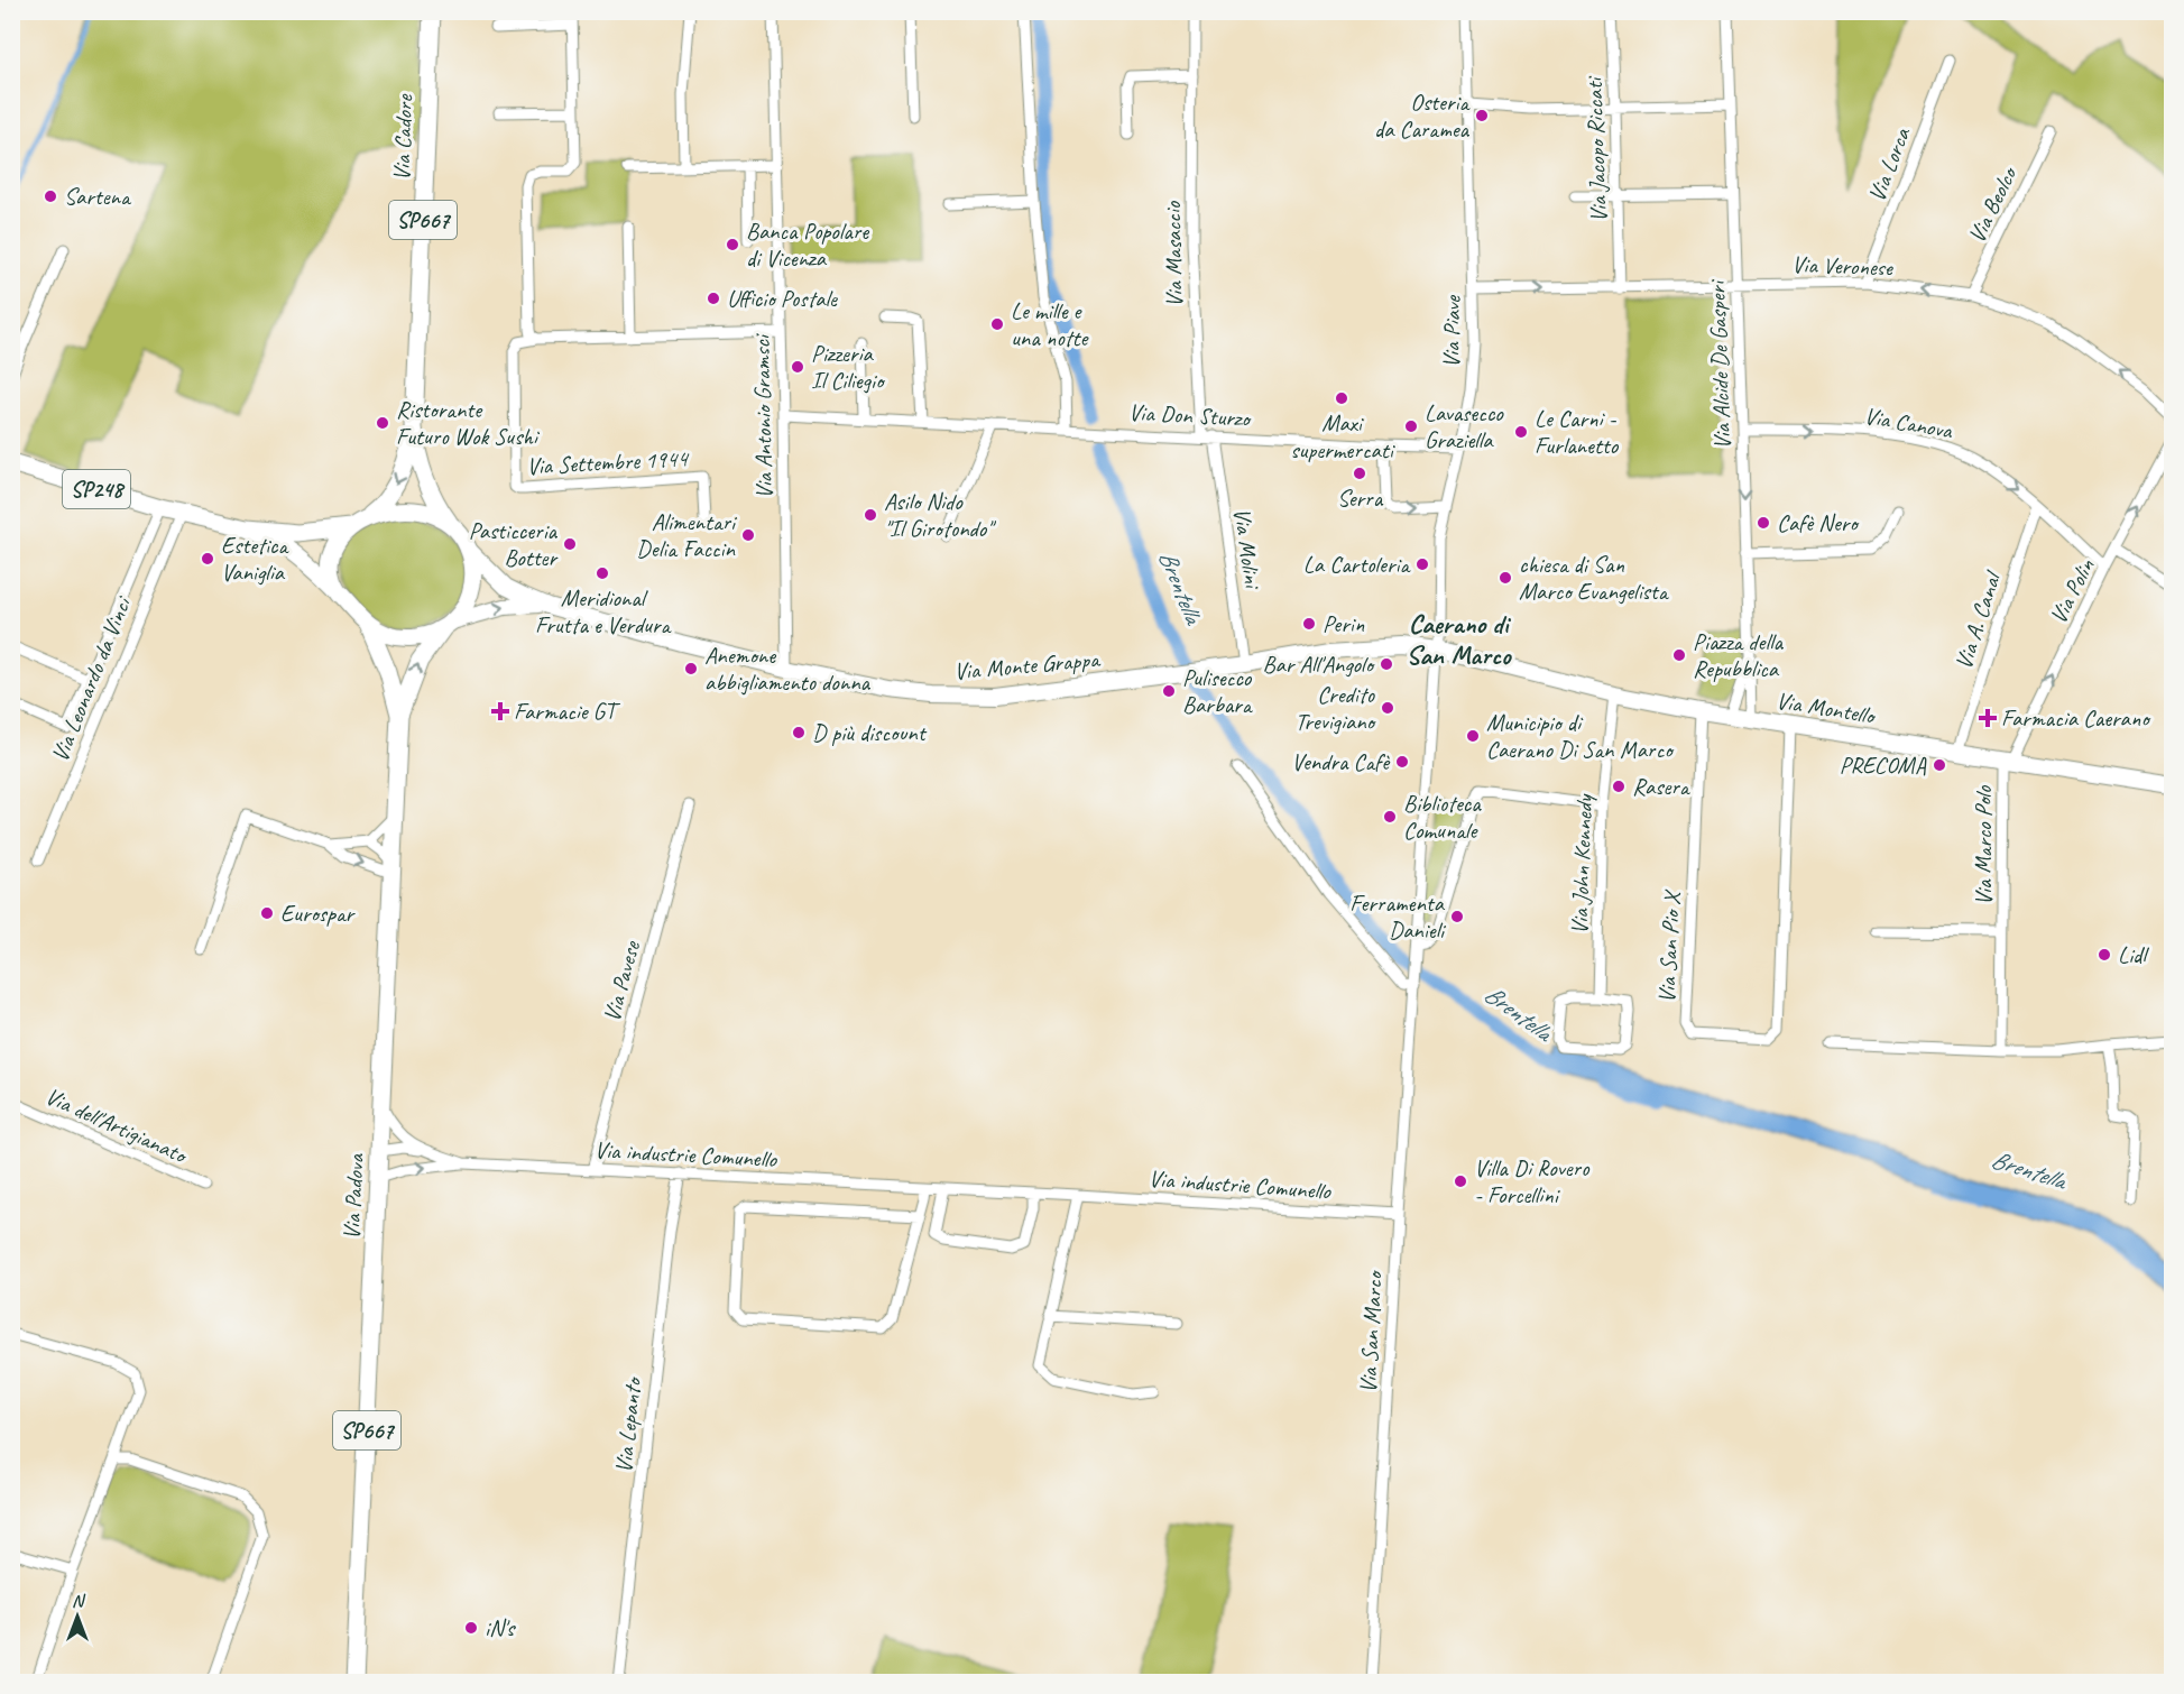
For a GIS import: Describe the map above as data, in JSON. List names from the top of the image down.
{
  "streets": {
    "main road": [
      "Via Cadore",
      "SP667",
      "SP248",
      "Via Monte Grappa",
      "Via Montello",
      "Via Padova"
    ],
    "street": [
      "Via Jacopo Riccati",
      "Via Lorca",
      "Via Beolco",
      "Via Masaccio",
      "Via Veronese",
      "Via Piave",
      "Via Alcide De Gasperi",
      "Via Don Sturzo",
      "Via Antonio Gramsci",
      "Via Canova",
      "Via Settembre 1944",
      "Via Molini",
      "Via Polin",
      "Via A. Canal",
      "Via Leonardo da Vinci",
      "Via Marco Polo",
      "Via John Kennedy",
      "Via San Pio X",
      "Via Pavese",
      "Via dell'Artigianato",
      "Via industrie Comunello",
      "Via San Marco",
      "Via Lepanto"
    ]
  },
  "crossings": [
    ["Via Cadore", "Via Monte Grappa"],
    ["Via Cadore", "Via Padova"],
    ["Via Jacopo Riccati", "Via Veronese"],
    ["Via Lorca", "Via Veronese"],
    ["Via Beolco", "Via Veronese"],
    ["Via Masaccio", "Via Don Sturzo"],
    ["Via Masaccio", "Via Molini"],
    ["Via Veronese", "Via Piave"],
    ["Via Veronese", "Via Alcide De Gasperi"],
    ["Via Piave", "Via Don Sturzo"],
    ["Via Piave", "Via Monte Grappa"],
    ["Via Piave", "Via Montello"],
    ["Via Piave", "Via San Marco"],
    ["Via Alcide De Gasperi", "Via Canova"],
    ["Via Alcide De Gasperi", "Via Montello"],
    ["Via Don Sturzo", "Via Antonio Gramsci"],
    ["Via Don Sturzo", "Via Molini"],
    ["Via Antonio Gramsci", "Via Monte Grappa"],
    ["Via Canova", "Via Polin"],
    ["Via Canova", "Via A. Canal"],
    ["Via Molini", "Via Monte Grappa"],
    ["Via Polin", "Via Montello"],
    ["Via Polin", "Via Marco Polo"],
    ["Via A. Canal", "Via Montello"],
    ["Via Monte Grappa", "Via Leonardo da Vinci"],
    ["Via Monte Grappa", "Via Montello"],
    ["Via Monte Grappa", "Via Padova"],
    ["Via Montello", "Via Marco Polo"],
    ["Via Montello", "Via John Kennedy"],
    ["Via Montello", "Via San Pio X"],
    ["Via Pavese", "Via industrie Comunello"],
    ["Via industrie Comunello", "Via San Marco"],
    ["Via industrie Comunello", "Via Lepanto"]
  ],
  "one_way": ["Via Canova", "Via Polin"],
  "districts": ["Caerano di San Marco"],
  "water": ["Brentella"],
  "places": {
    "other": [
      "Osteria da Caramea",
      "Sartena",
      "Banca Popolare di Vicenza",
      "Ufficio Postale",
      "Le mille e una notte",
      "Pizzeria Il Ciliegio",
      "Maxi supermercati",
      "Ristorante Futuro Wok Sushi",
      "Lavasecco Graziella",
      "Le Carni - Furlanetto",
      "Serra",
      "Asilo Nido \"Il Girotondo\"",
      "Cafè Nero",
      "Alimentari Delia Faccin",
      "Pasticceria Botter",
      "Estetica Vaniglia",
      "La Cartoleria",
      "Meridional Frutta e Verdura",
      "chiesa di San Marco Evangelista",
      "Perin",
      "Piazza della Repubblica",
      "Bar All'Angolo",
      "Anemone abbigliamento donna",
      "Pulisecco Barbara",
      "Credito Trevigiano",
      "D più discount",
      "Municipio di Caerano Di San Marco",
      "Vendra Cafè",
      "PRECOMA",
      "Rasera",
      "Biblioteca Comunale",
      "Eurospar",
      "Ferramenta Danieli",
      "Lidl",
      "Villa Di Rovero - Forcellini",
      "iN's"
    ],
    "health": ["Farmacie GT", "Farmacia Caerano"]
  },
  "north": "top"
}
